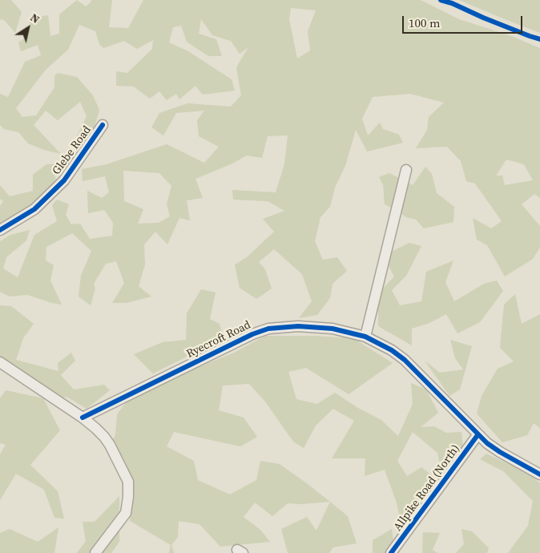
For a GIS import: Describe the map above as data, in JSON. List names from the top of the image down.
{
  "streets": {
    "street": ["Glebe Road", "Ryecroft Road", "Allpike Road (North)"]
  },
  "crossings": [
    ["Ryecroft Road", "Allpike Road (North)"]
  ],
  "scale_bar": "100 m",
  "north": "top right"
}
